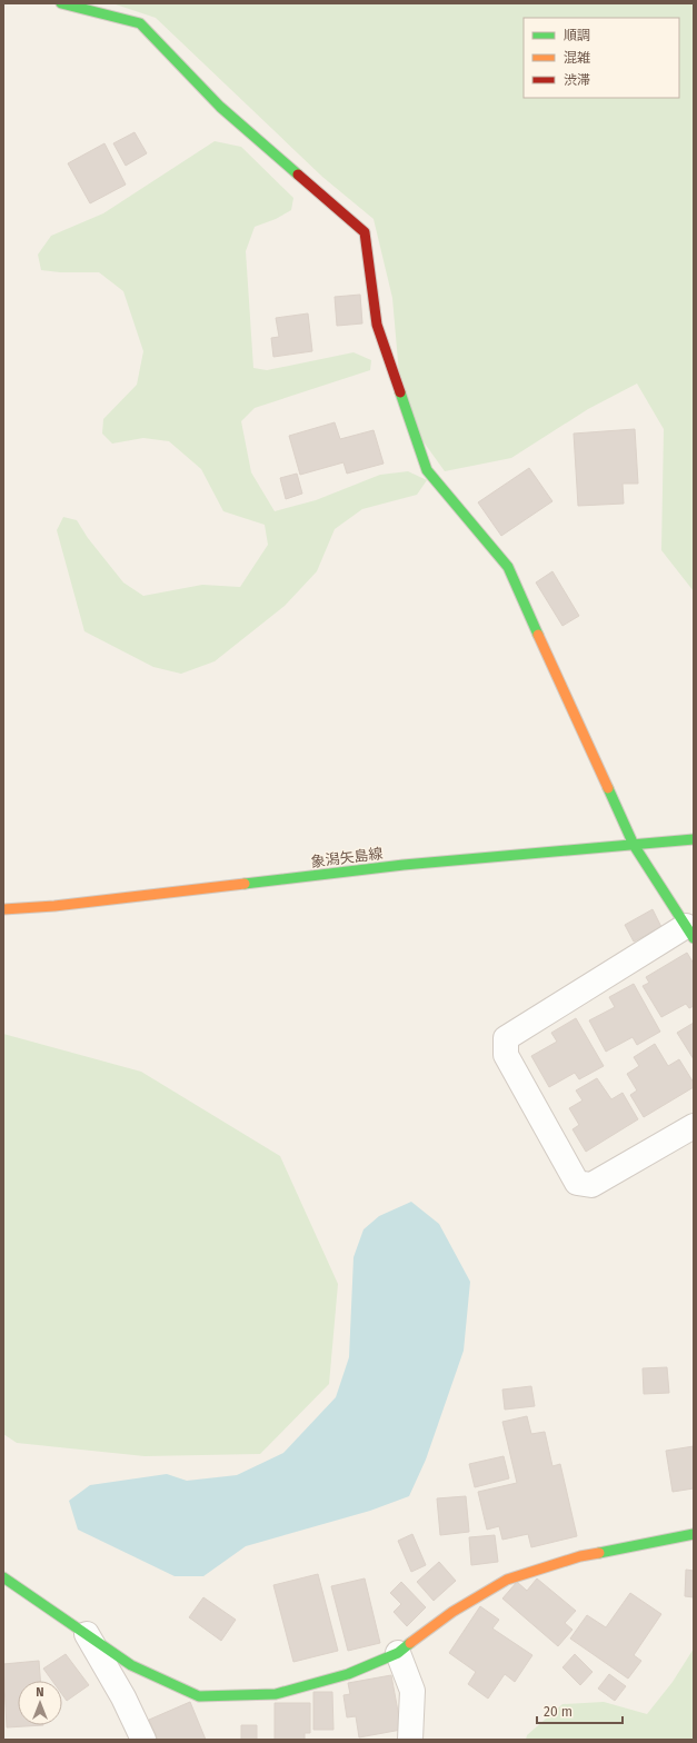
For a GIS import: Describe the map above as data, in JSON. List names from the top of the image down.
{
  "streets": {
    "street": ["象潟矢島線"]
  },
  "legend": ["順調", "混雑", "渋滞"],
  "scale_bar": "20 m",
  "north": "top"
}
